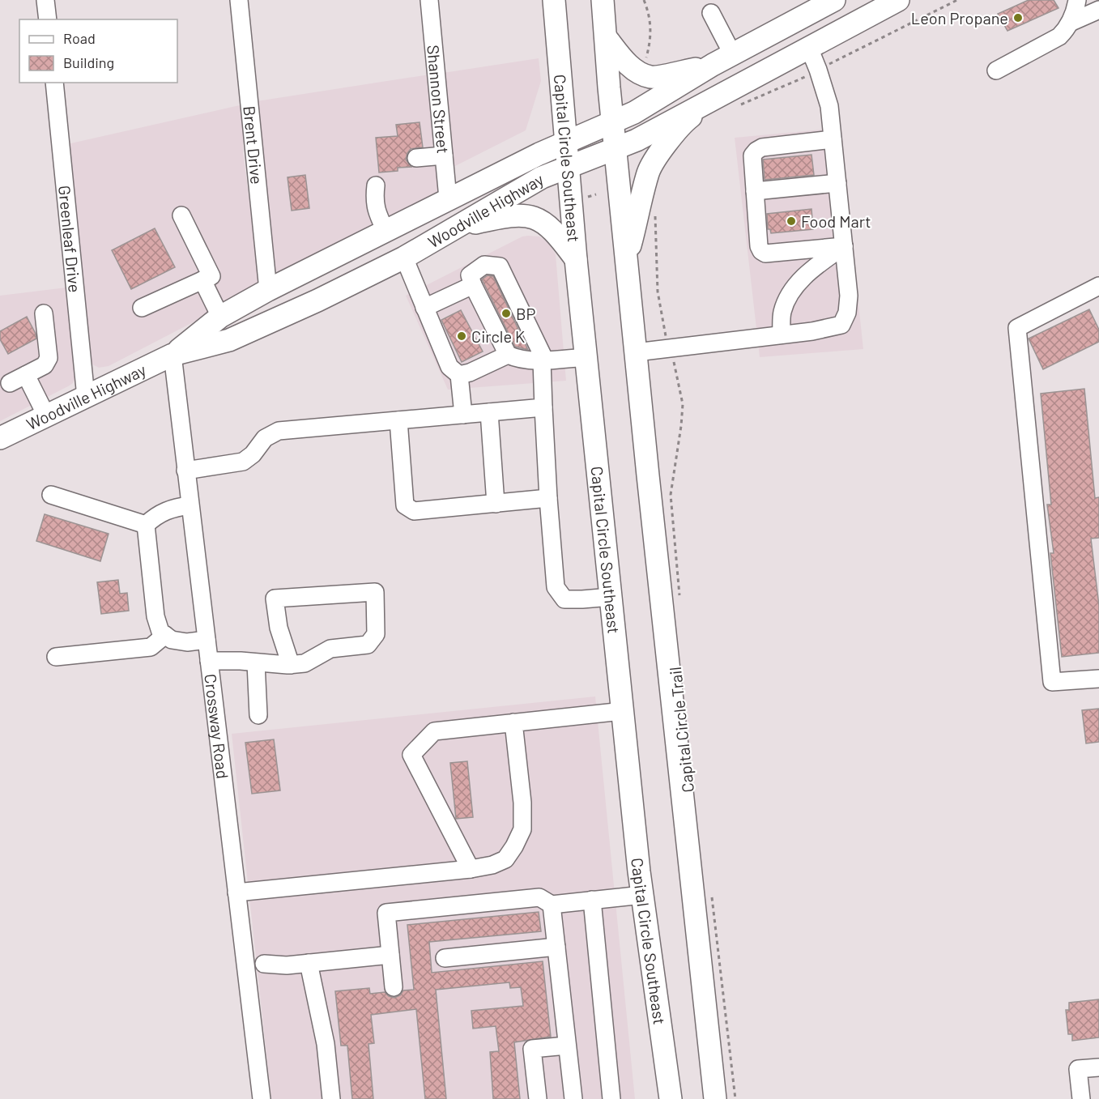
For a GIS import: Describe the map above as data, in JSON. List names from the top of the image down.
{
  "streets": {
    "main road": ["Capital Circle Southeast", "Woodville Highway"],
    "street": [
      "Shannon Street",
      "Brent Drive",
      "Greenleaf Drive",
      "Crossway Road"
    ]
  },
  "crossings": [
    ["Shannon Street", "Woodville Highway"],
    ["Brent Drive", "Woodville Highway"],
    ["Capital Circle Southeast", "Woodville Highway"],
    ["Woodville Highway", "Greenleaf Drive"],
    ["Woodville Highway", "Crossway Road"]
  ],
  "places": [
    "Leon Propane",
    "Food Mart",
    "BP",
    "Circle K"
  ],
  "legend": ["Road", "Building"]
}
